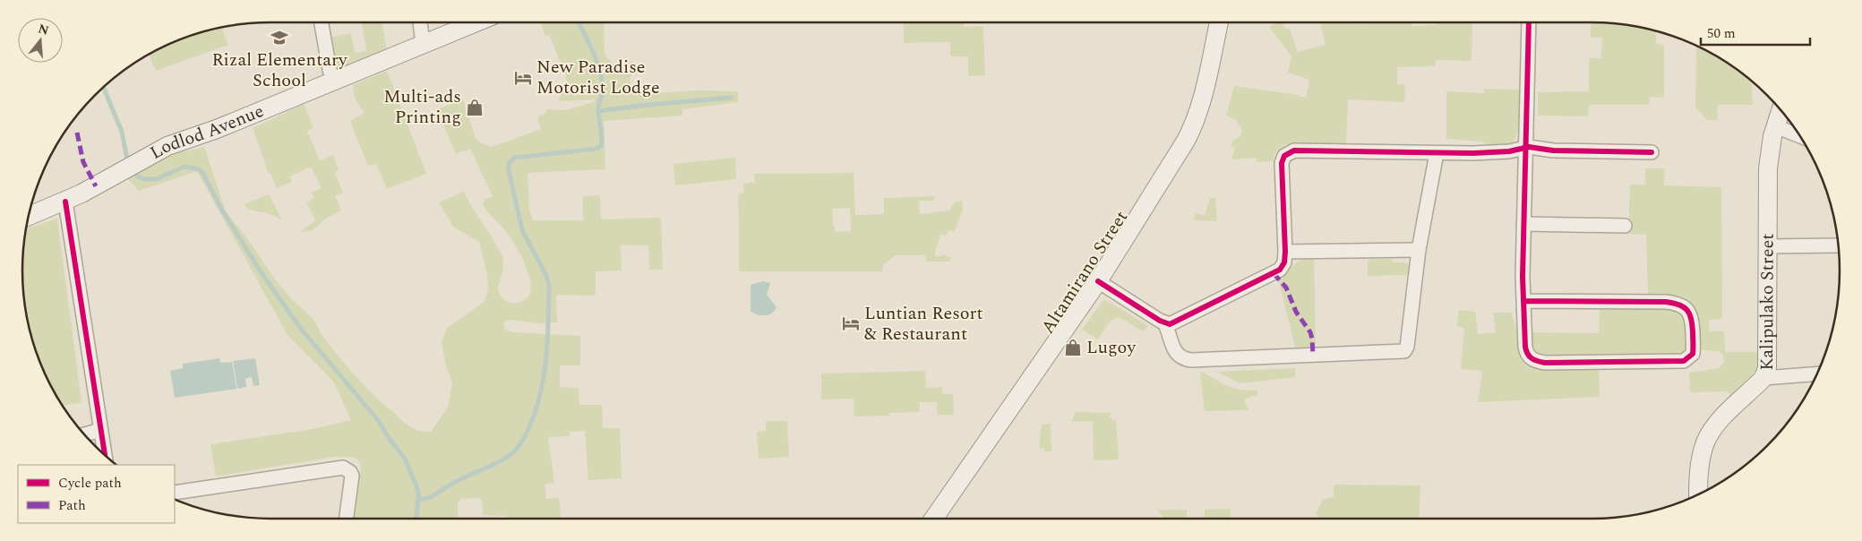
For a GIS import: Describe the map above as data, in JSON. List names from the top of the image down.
{
  "streets": {
    "main road": ["Lodlod Avenue", "Altamirano Street", "Kalipulako Street"]
  },
  "places": {
    "school or university": ["Rizal Elementary School"],
    "hotel": ["New Paradise Motorist Lodge", "Luntian Resort & Restaurant"],
    "shop": ["Multi-ads Printing", "Lugoy"]
  },
  "legend": ["Cycle path", "Path"],
  "scale_bar": "50 m",
  "north": "top"
}
